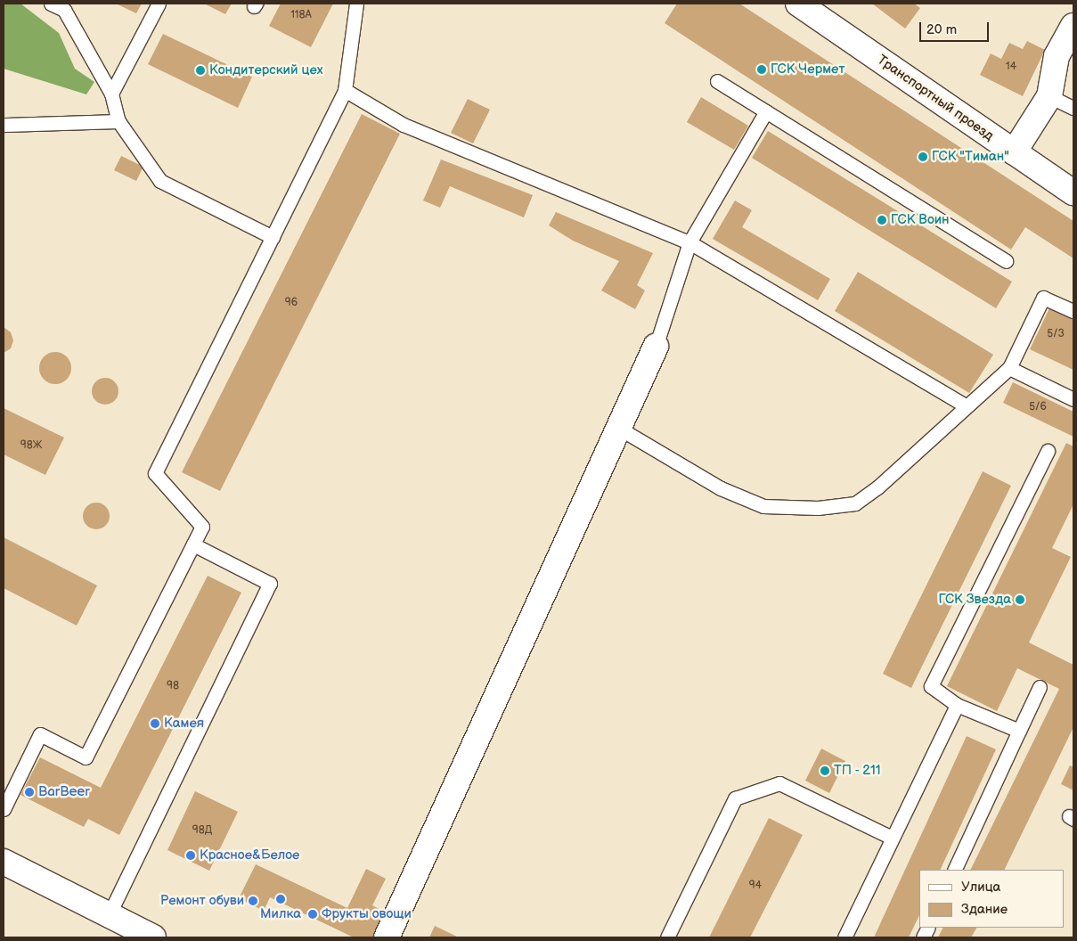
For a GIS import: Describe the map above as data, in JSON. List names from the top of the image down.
{
  "streets": {
    "street": ["Транспортный проезд"]
  },
  "places": [
    "ГСК Чермет",
    "Кондитерский цех",
    "ГСК \"Тиман\"",
    "ГСК Воин",
    "ГСК Звезда",
    "Камея",
    "ТП - 211",
    "BarBeer",
    "Красное&Белое",
    "Милка",
    "Ремонт обуви",
    "Фрукты овощи"
  ],
  "house_numbers": [
    "118А",
    "14",
    "96",
    "5/3",
    "5/6",
    "98Ж",
    "98",
    "98Д",
    "94"
  ],
  "legend": ["Улица", "Здание"],
  "scale_bar": "20 m"
}
